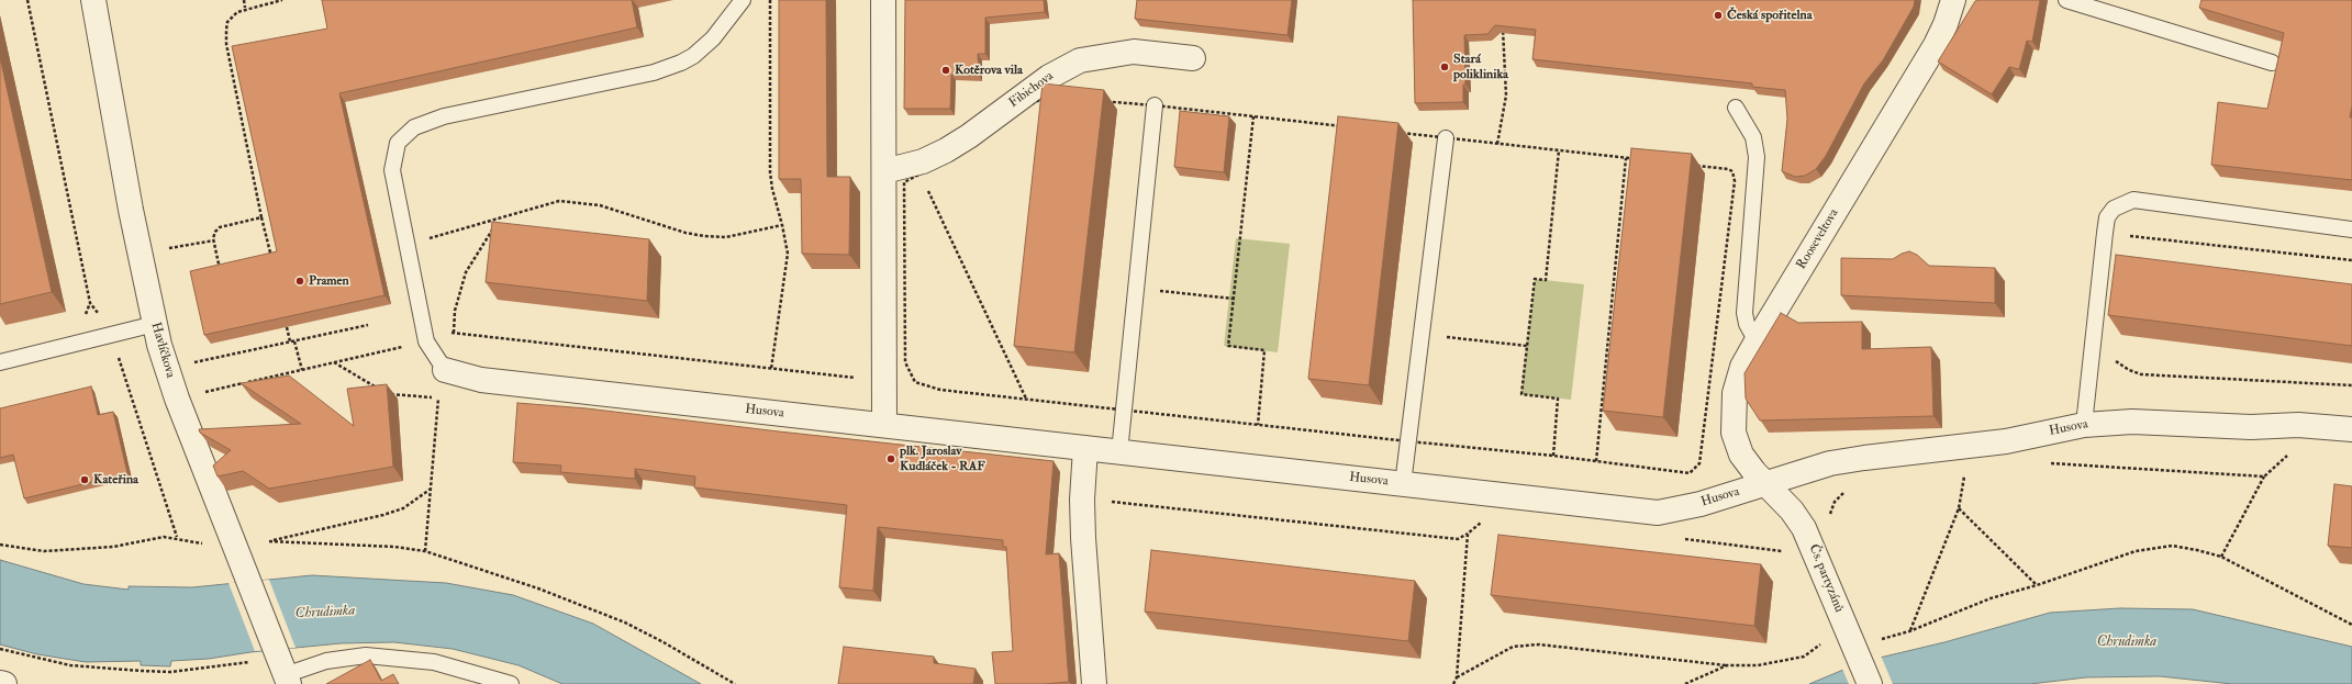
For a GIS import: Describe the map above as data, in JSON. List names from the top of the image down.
{
  "streets": {
    "street": [
      "Fibichova",
      "Rooseveltova",
      "Havlíčkova",
      "Husova",
      "Čs. partyzánů"
    ]
  },
  "crossings": [
    ["Rooseveltova", "Husova"],
    ["Rooseveltova", "Čs. partyzánů"],
    ["Husova", "Čs. partyzánů"]
  ],
  "water": ["Chrudimka"],
  "places": [
    "Česká spořitelna",
    "Stará poliklinika",
    "Kotěrova vila",
    "Pramen",
    "plk. Jaroslav Kudláček - RAF",
    "Kateřina"
  ]
}
